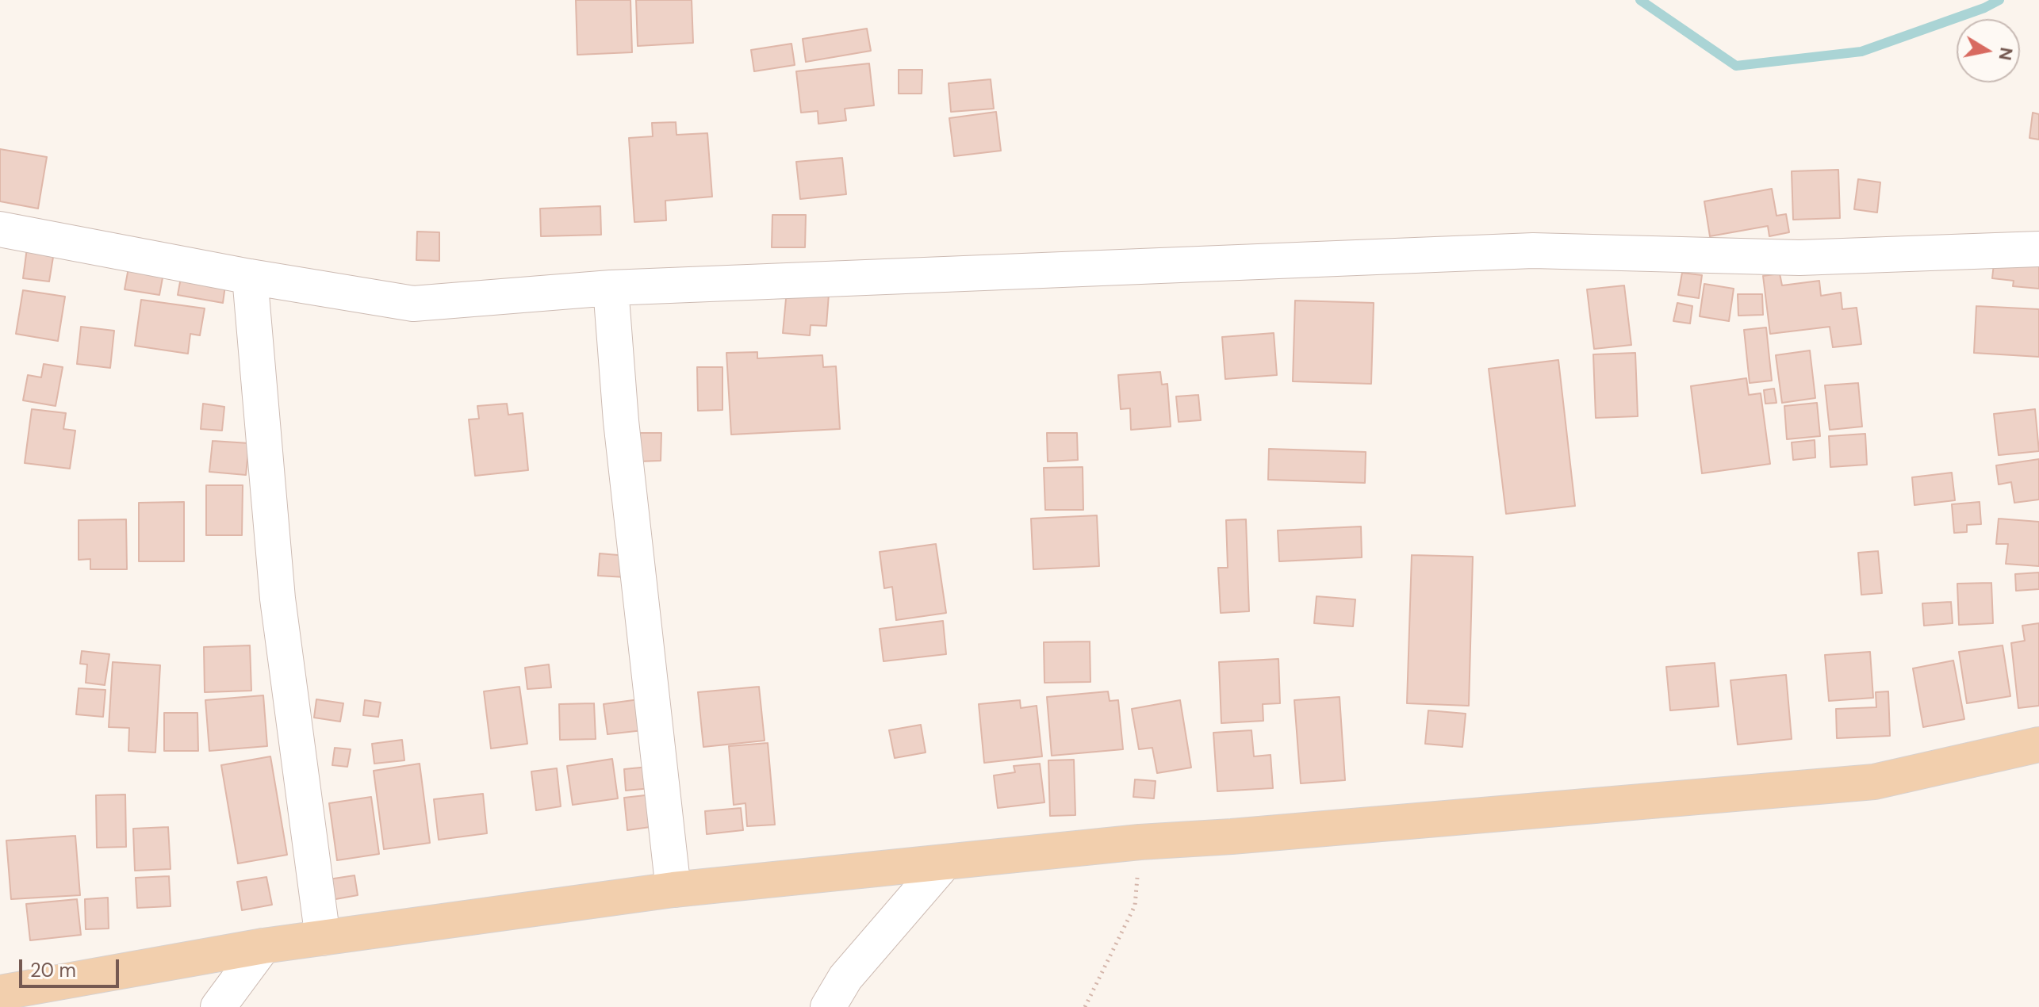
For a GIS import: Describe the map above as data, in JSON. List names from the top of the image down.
{
  "scale_bar": "20 m",
  "north": "right"
}
